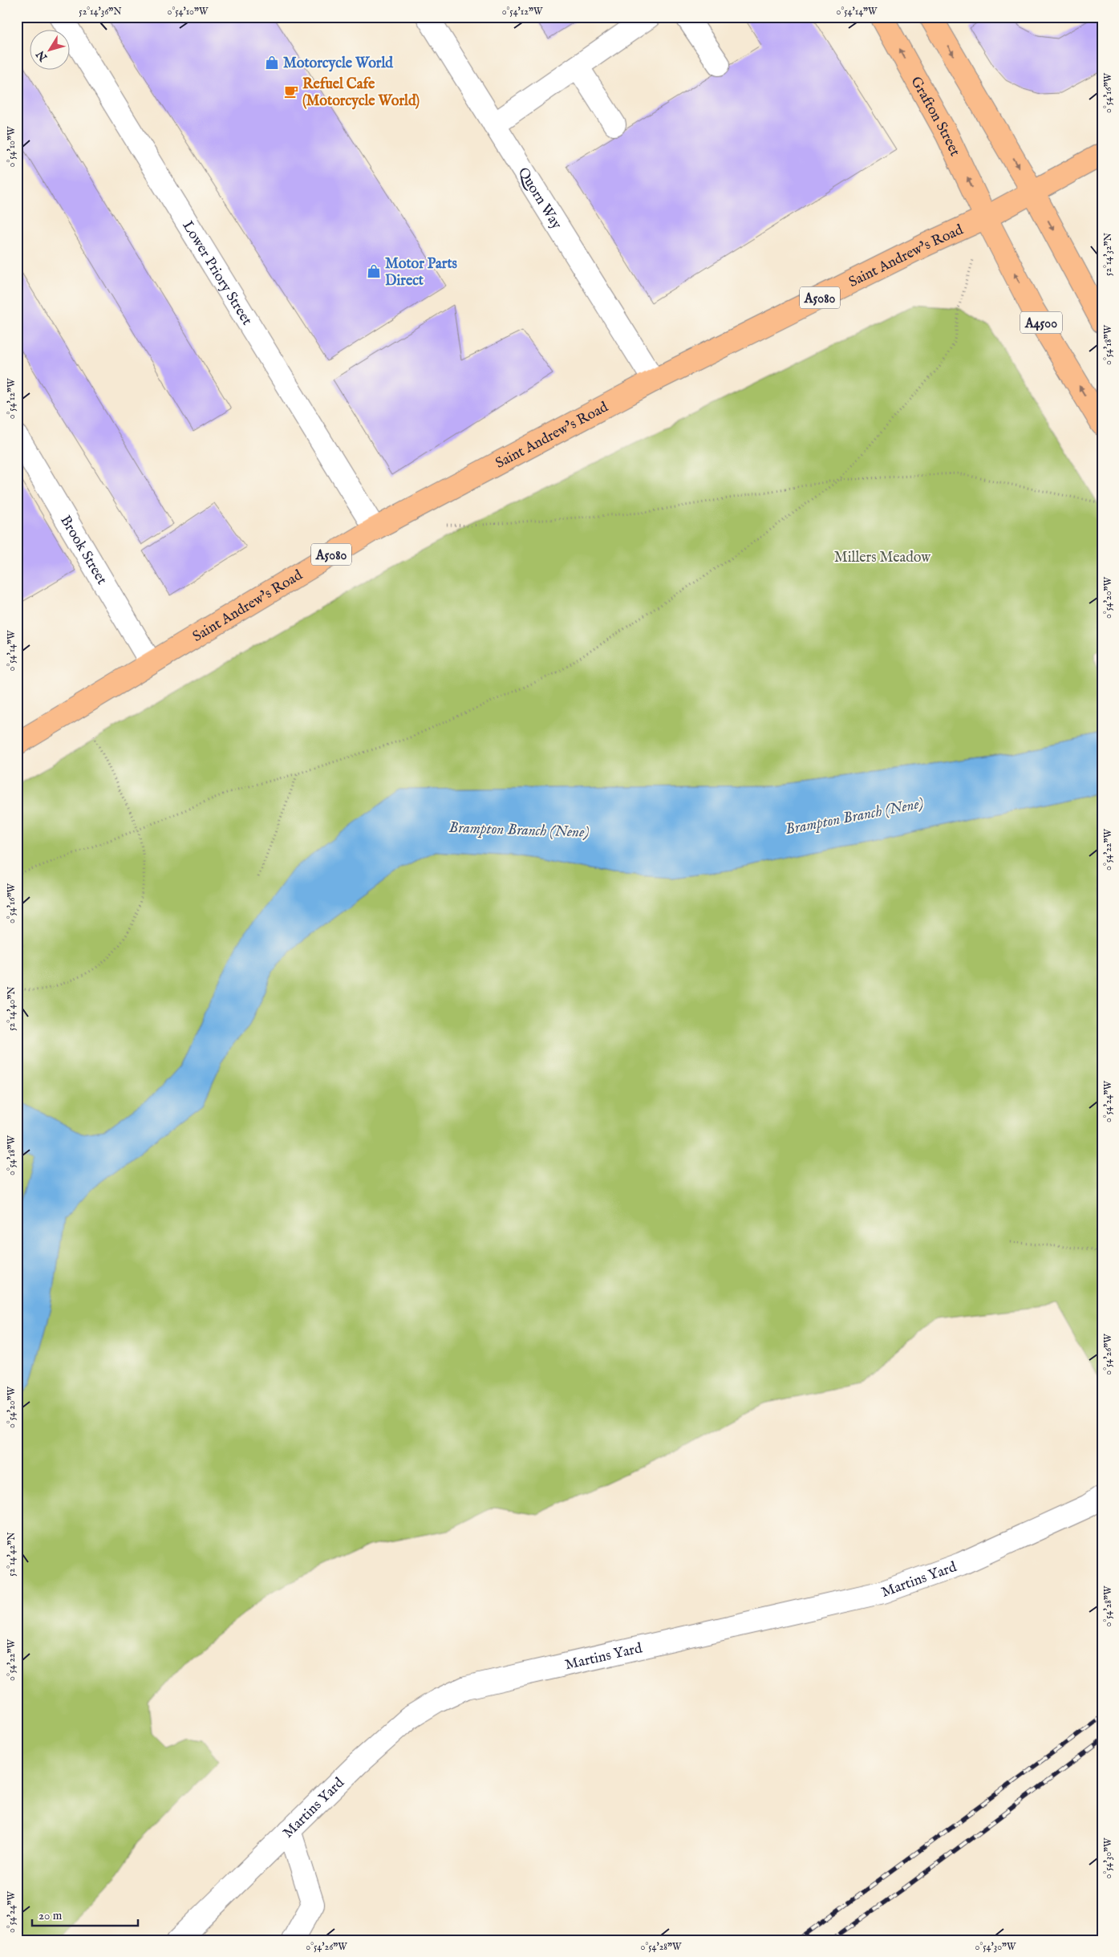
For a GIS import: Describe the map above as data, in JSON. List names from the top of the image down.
{
  "streets": {
    "main road": [
      "Grafton Street",
      "Saint Andrew's Road",
      "A5080",
      "A4500"
    ],
    "street": [
      "Quorn Way",
      "Lower Priory Street",
      "Brook Street",
      "Martins Yard"
    ]
  },
  "crossings": [
    ["Grafton Street", "Saint Andrew's Road"],
    ["Grafton Street", "A4500"],
    ["Quorn Way", "Saint Andrew's Road"],
    ["Saint Andrew's Road", "Lower Priory Street"],
    ["Saint Andrew's Road", "A4500"],
    ["Saint Andrew's Road", "Brook Street"]
  ],
  "water": ["Brampton Branch (Nene)"],
  "parks": ["Millers Meadow"],
  "places": {
    "shop": ["Motorcycle World", "Motor Parts Direct"],
    "cafe": ["Refuel Cafe (Motorcycle World)"]
  },
  "scale_bar": "20 m",
  "north": "bottom left",
  "coordinates": [
    "52°14'36\"N",
    "0°54'10\"W",
    "0°54'12\"W",
    "0°54'14\"W",
    "0°54'16\"W",
    "52°14'32\"N",
    "0°54'18\"W",
    "0°54'20\"W",
    "0°54'22\"W",
    "52°14'40\"N",
    "0°54'24\"W",
    "0°54'26\"W",
    "52°14'42\"N",
    "0°54'28\"W",
    "0°54'30\"W"
  ]
}
